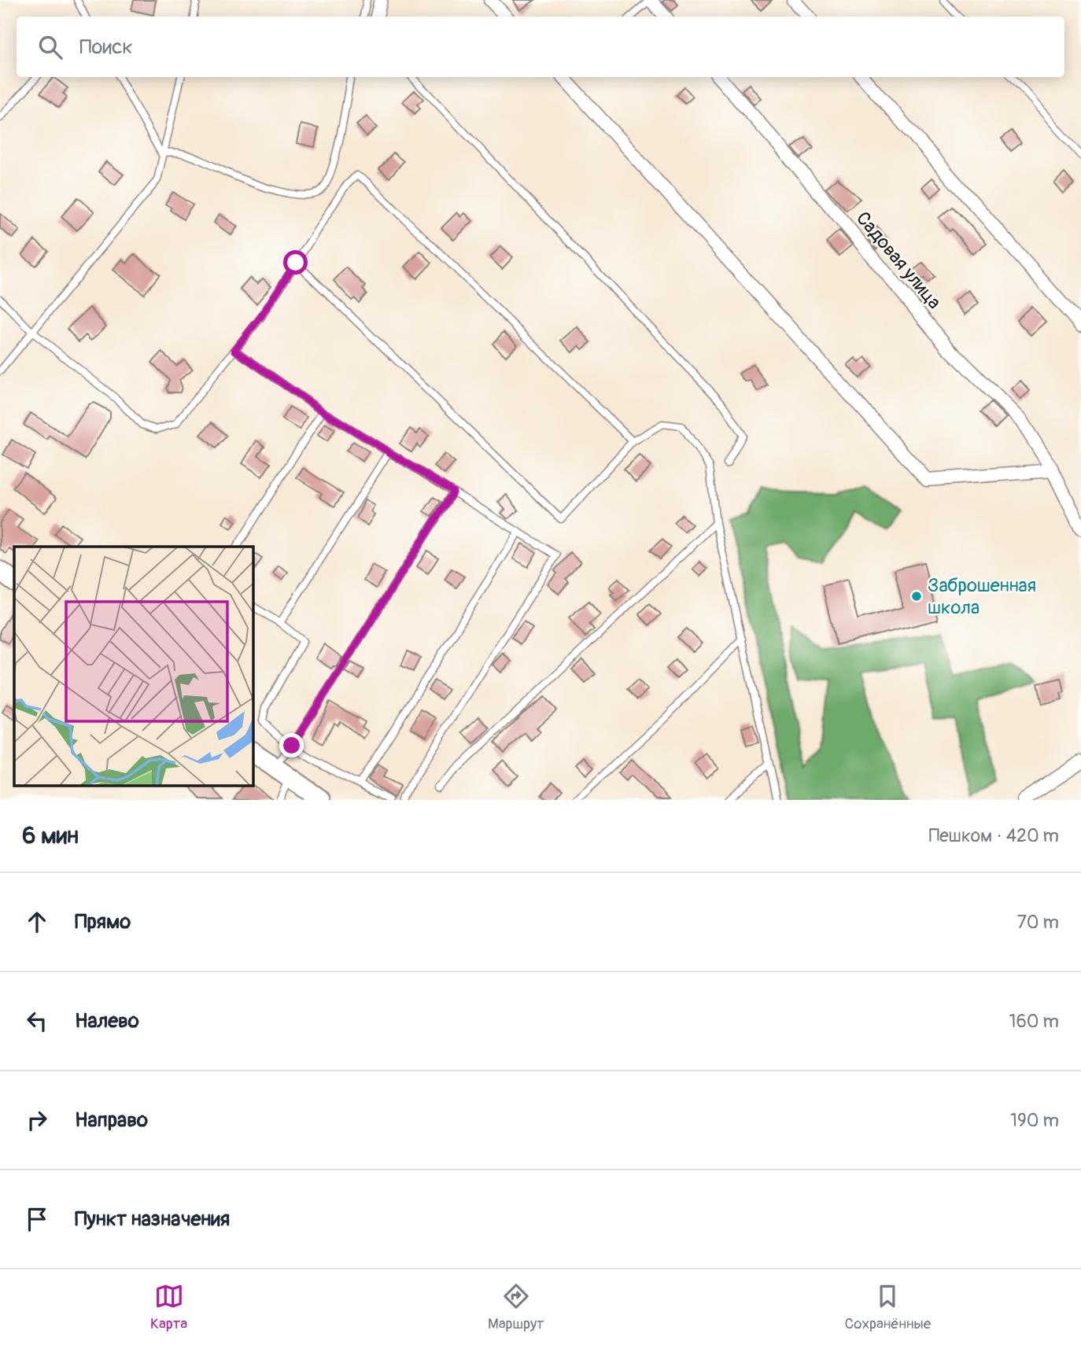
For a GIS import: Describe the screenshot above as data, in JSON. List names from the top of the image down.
{
  "streets": {
    "street": ["Садовая улица"]
  },
  "places": ["Заброшенная школа"],
  "page": {
    "search": "Поиск",
    "heading": ["6 мин", "Пешком · 420 m"],
    "list": [
      ["Прямо", "70 m"],
      ["Налево", "160 m"],
      ["Направо", "190 m"],
      "Пункт назначения"
    ],
    "nav": ["Карта", "Маршрут", "Сохранённые"]
  }
}
